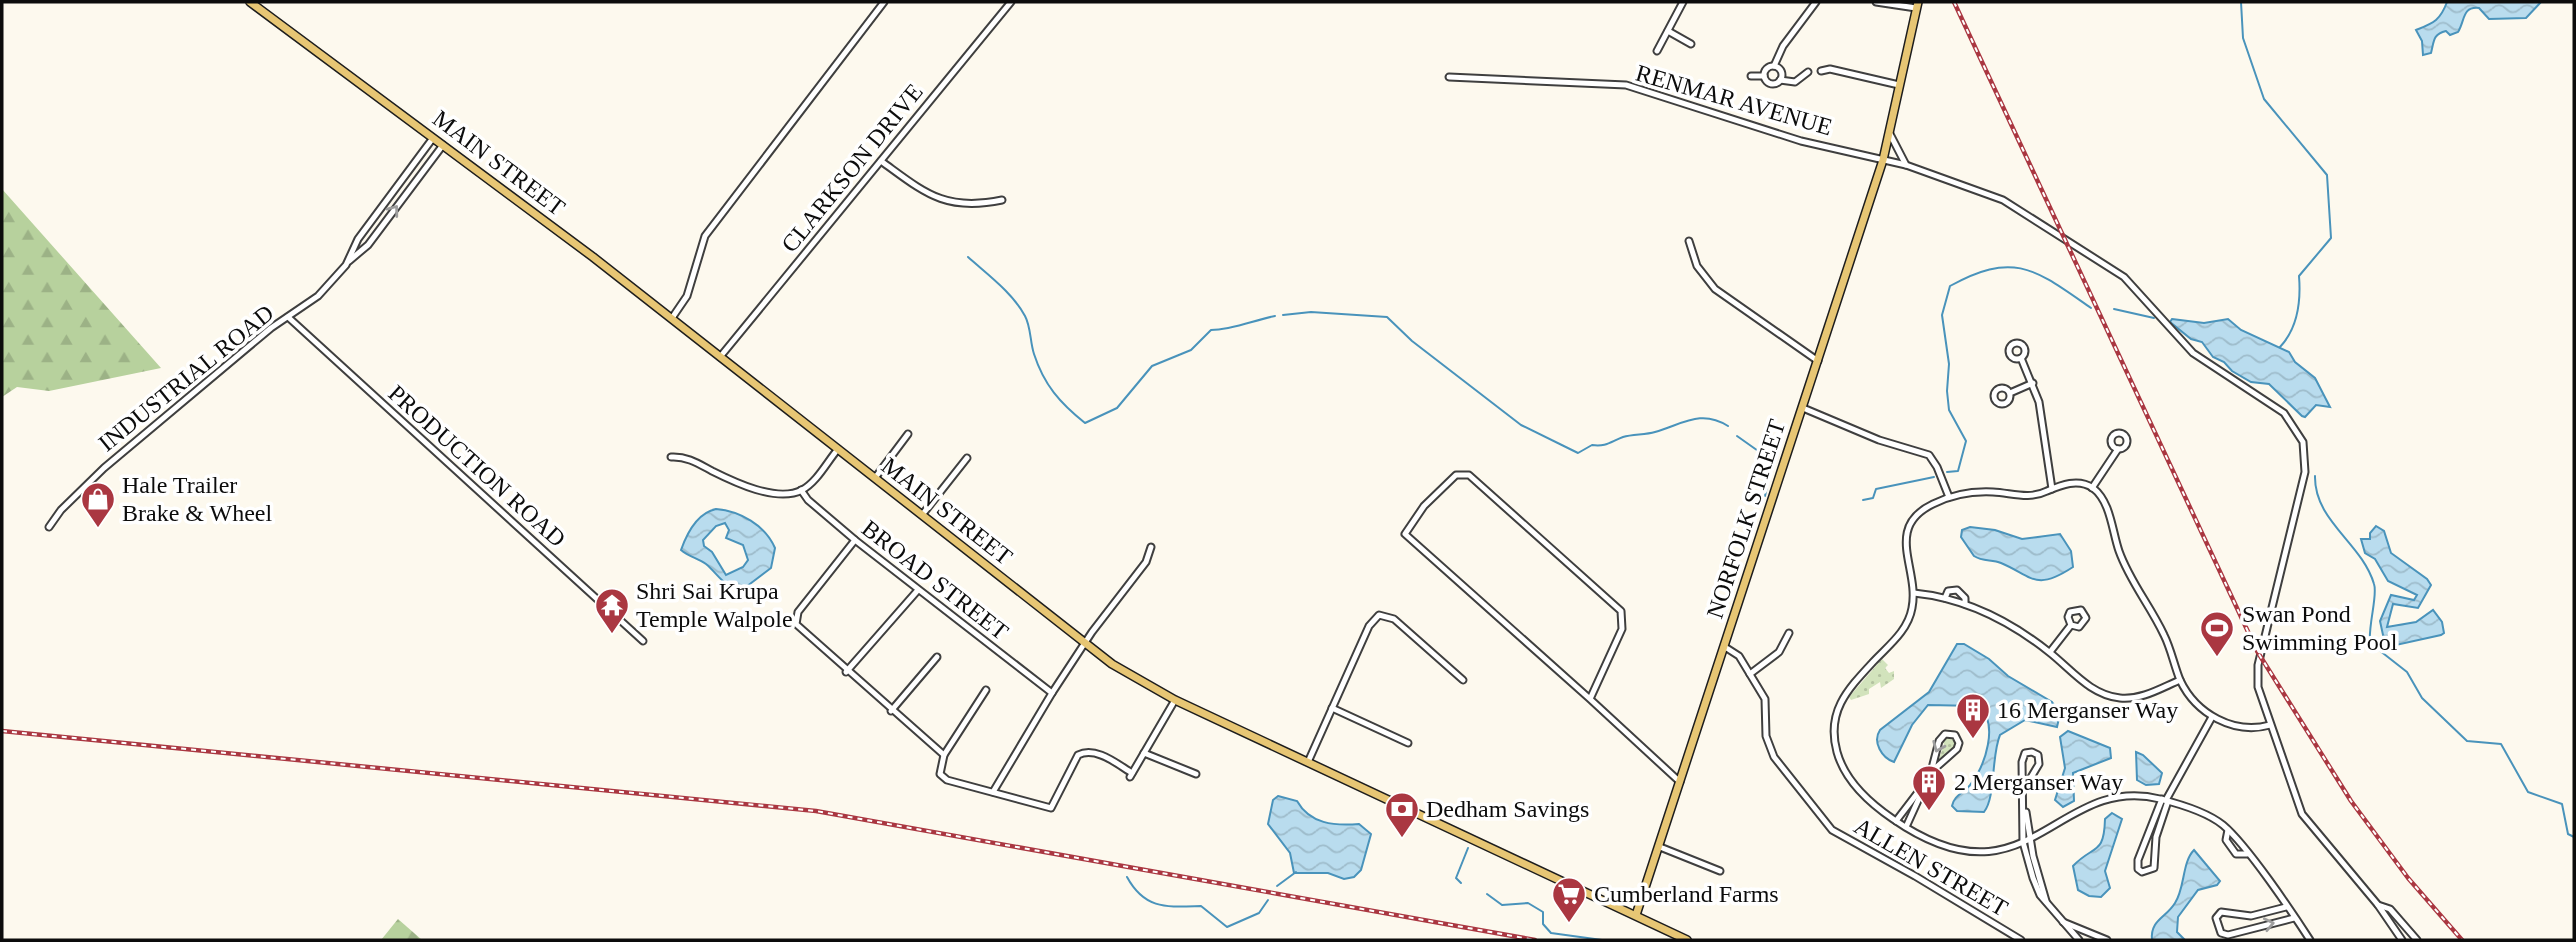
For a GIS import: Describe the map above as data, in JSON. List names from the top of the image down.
{
  "streets": {
    "main road": ["MAIN STREET", "NORFOLK STREET"],
    "street": [
      "RENMAR AVENUE",
      "CLARKSON DRIVE",
      "INDUSTRIAL ROAD",
      "PRODUCTION ROAD",
      "BROAD STREET",
      "ALLEN STREET"
    ]
  },
  "crossings": [
    ["RENMAR AVENUE", "NORFOLK STREET"],
    ["MAIN STREET", "CLARKSON DRIVE"],
    ["MAIN STREET", "INDUSTRIAL ROAD"],
    ["MAIN STREET", "NORFOLK STREET"],
    ["INDUSTRIAL ROAD", "PRODUCTION ROAD"],
    ["NORFOLK STREET", "ALLEN STREET"]
  ],
  "places": {
    "shop": ["Hale Trailer Brake & Wheel"],
    "temple": ["Shri Sai Krupa Temple Walpole"],
    "sports": ["Swan Pond Swimming Pool"],
    "building": ["16 Merganser Way", "2 Merganser Way"],
    "bank": ["Dedham Savings"],
    "supermarket": ["Cumberland Farms"]
  }
}
